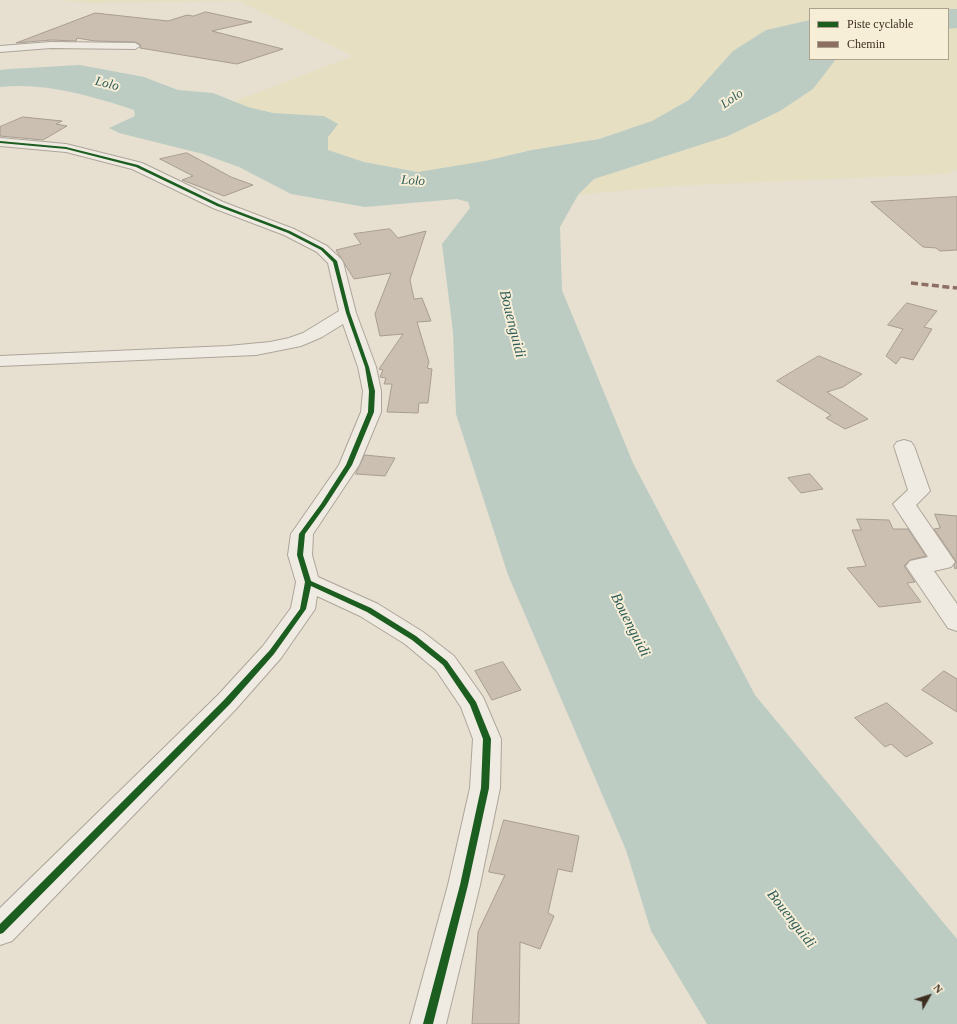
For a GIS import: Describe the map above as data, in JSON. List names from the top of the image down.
{
  "water": ["Lolo", "Bouenguidi"],
  "legend": ["Piste cyclable", "Chemin"],
  "north": "top right"
}
